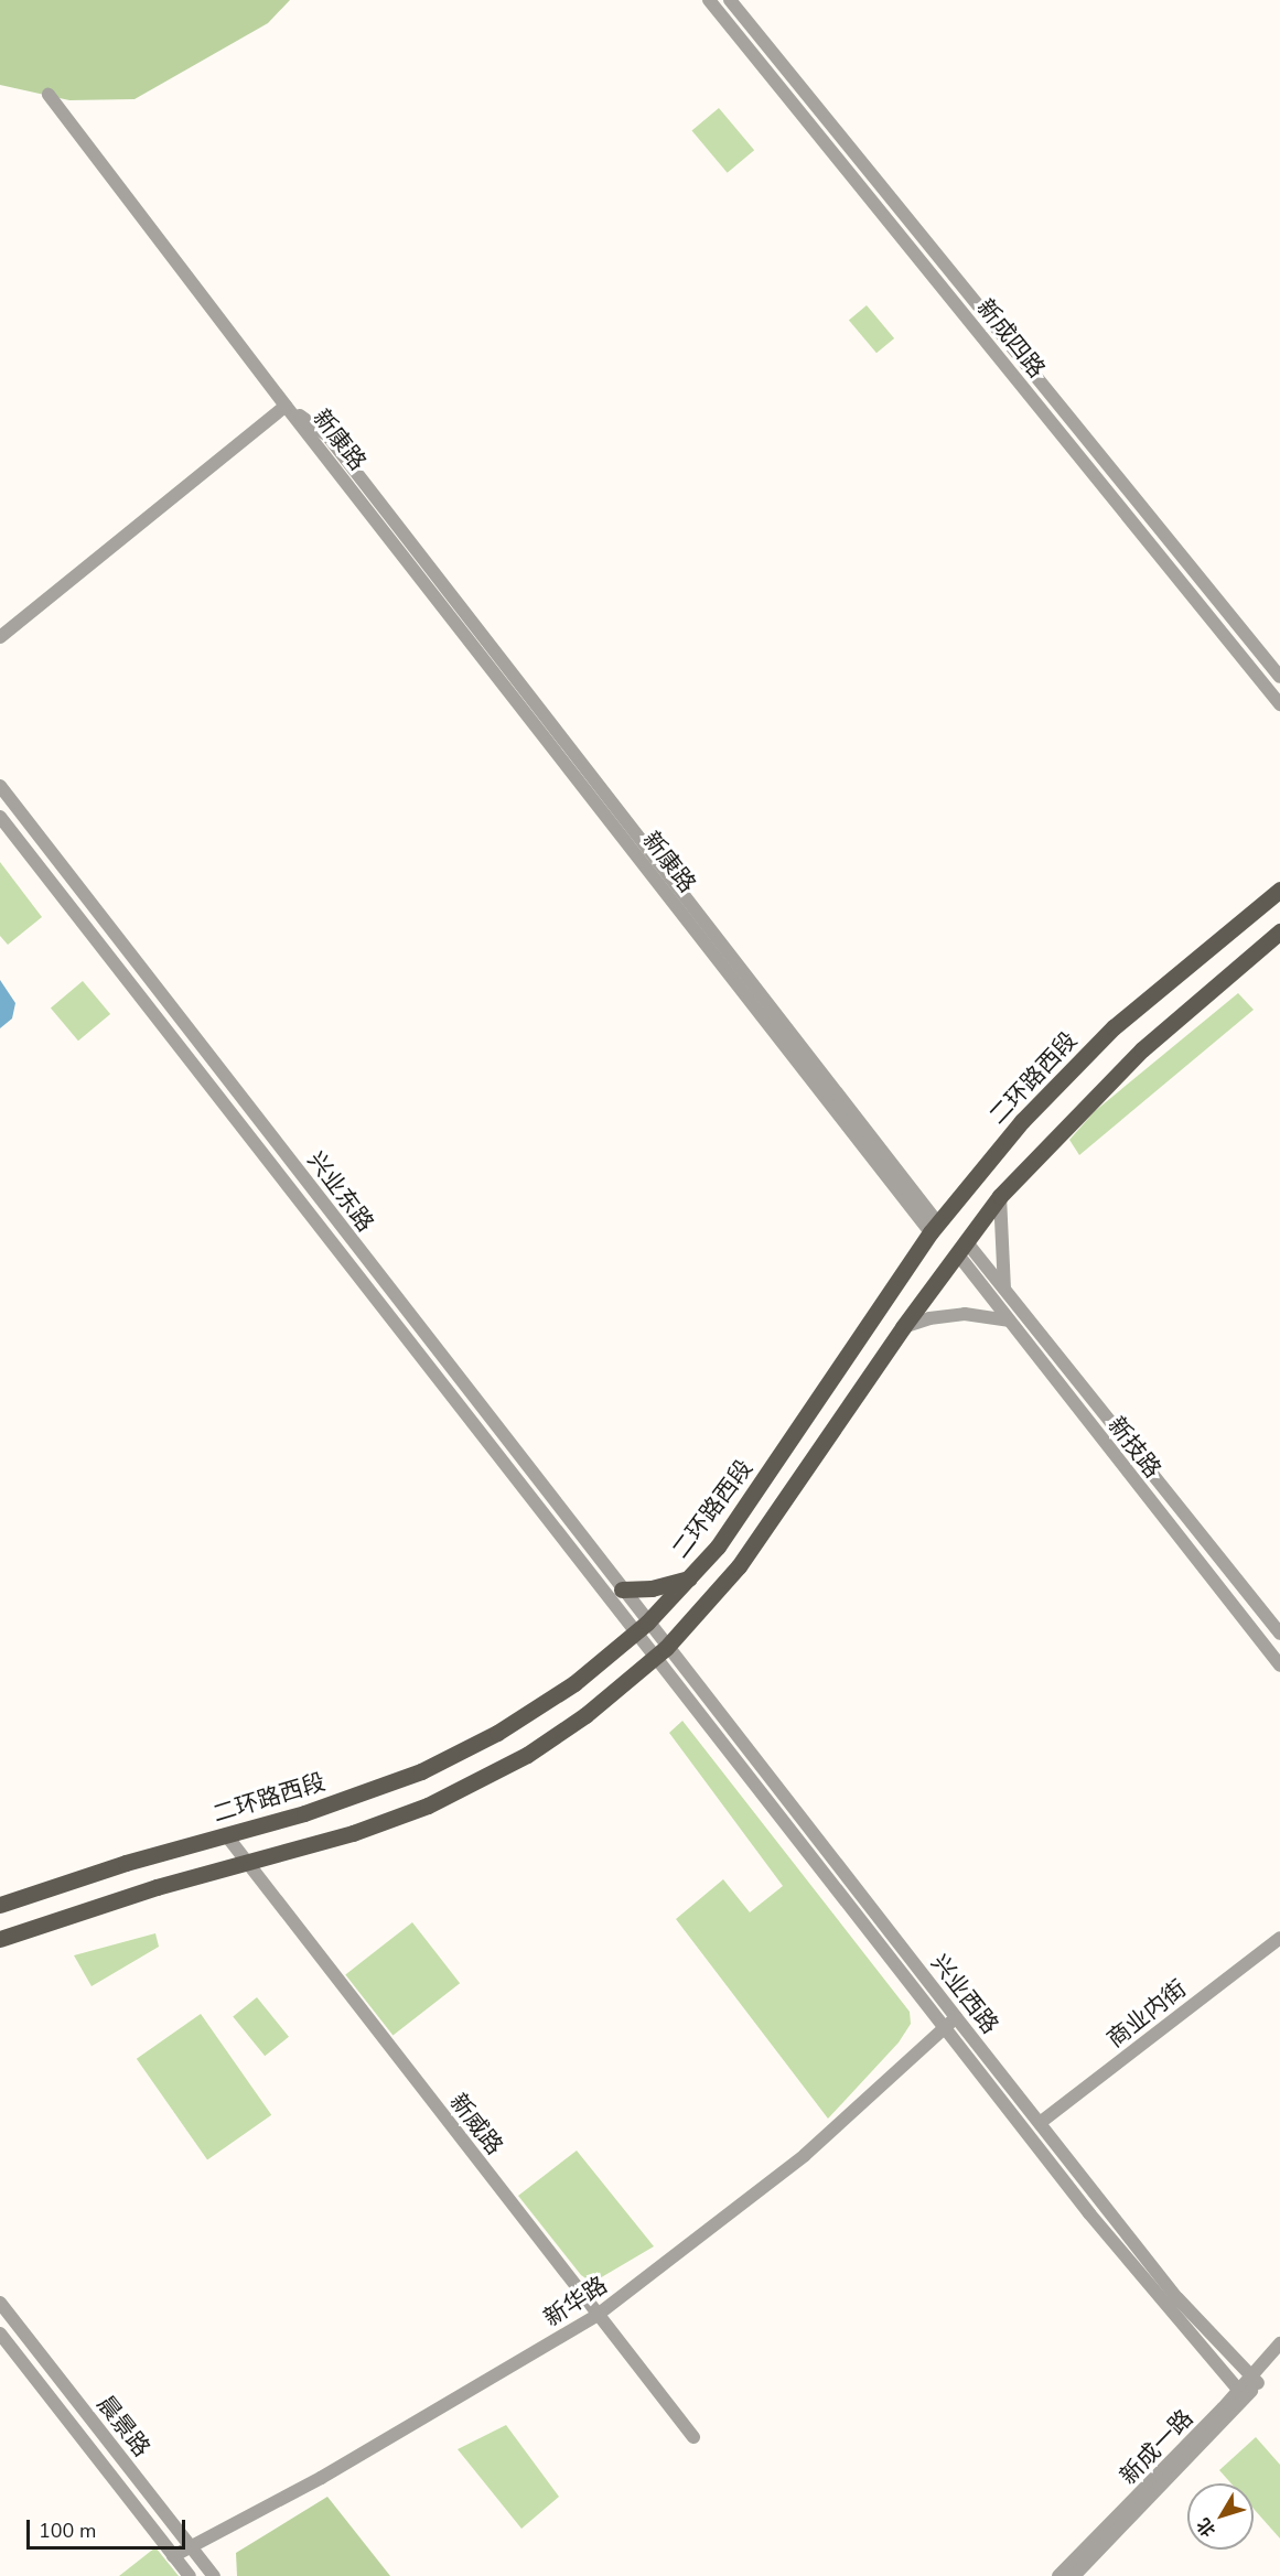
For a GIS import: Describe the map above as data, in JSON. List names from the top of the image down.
{
  "streets": {
    "main road": ["二环路西段"],
    "street": [
      "新成四路",
      "新康路",
      "兴业东路",
      "新技路",
      "兴业西路",
      "商业内街",
      "新威路",
      "新华路",
      "晨景路",
      "新成一路"
    ]
  },
  "crossings": [
    ["新康路", "二环路西段"],
    ["二环路西段", "兴业东路"],
    ["二环路西段", "兴业西路"],
    ["二环路西段", "新威路"],
    ["兴业东路", "兴业西路"],
    ["兴业西路", "商业内街"],
    ["兴业西路", "新华路"],
    ["兴业西路", "新成一路"],
    ["新威路", "新华路"],
    ["新华路", "晨景路"]
  ],
  "scale_bar": "100 m",
  "north": "bottom left"
}
